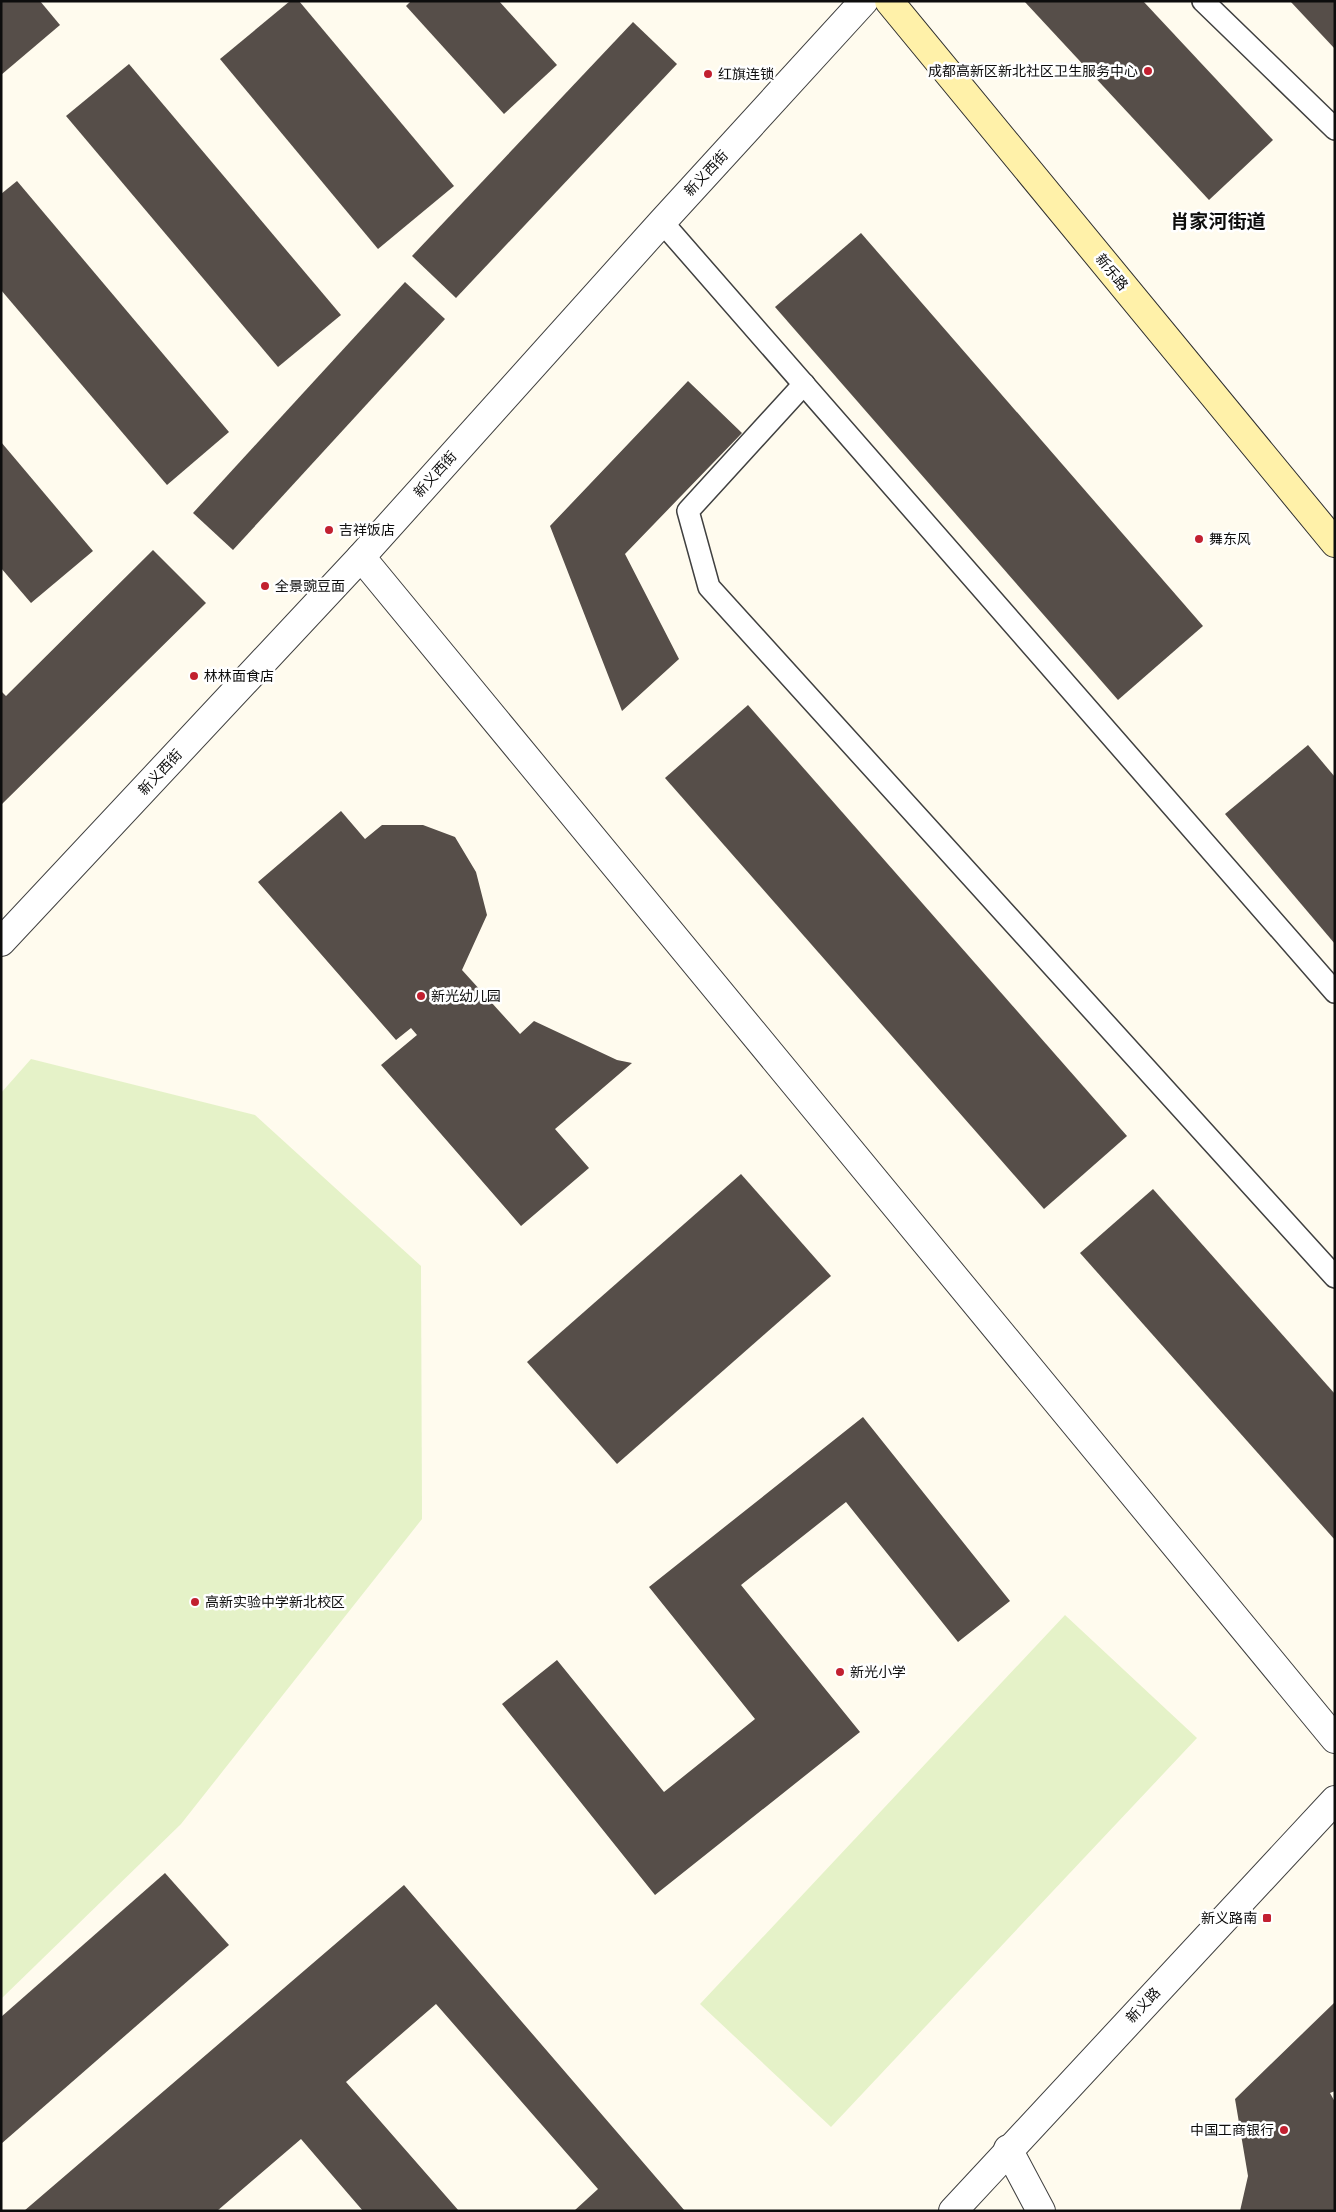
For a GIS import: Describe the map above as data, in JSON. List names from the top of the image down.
{
  "streets": {
    "street": ["新义西街", "新乐路", "新义路"]
  },
  "districts": ["肖家河街道"],
  "places": {
    "other": [
      "成都高新区新北社区卫生服务中心",
      "红旗连锁",
      "吉祥饭店",
      "舞东风",
      "全景豌豆面",
      "林林面食店",
      "新光幼儿园",
      "高新实验中学新北校区",
      "新光小学",
      "中国工商银行"
    ],
    "transit": ["新义路南"]
  }
}
